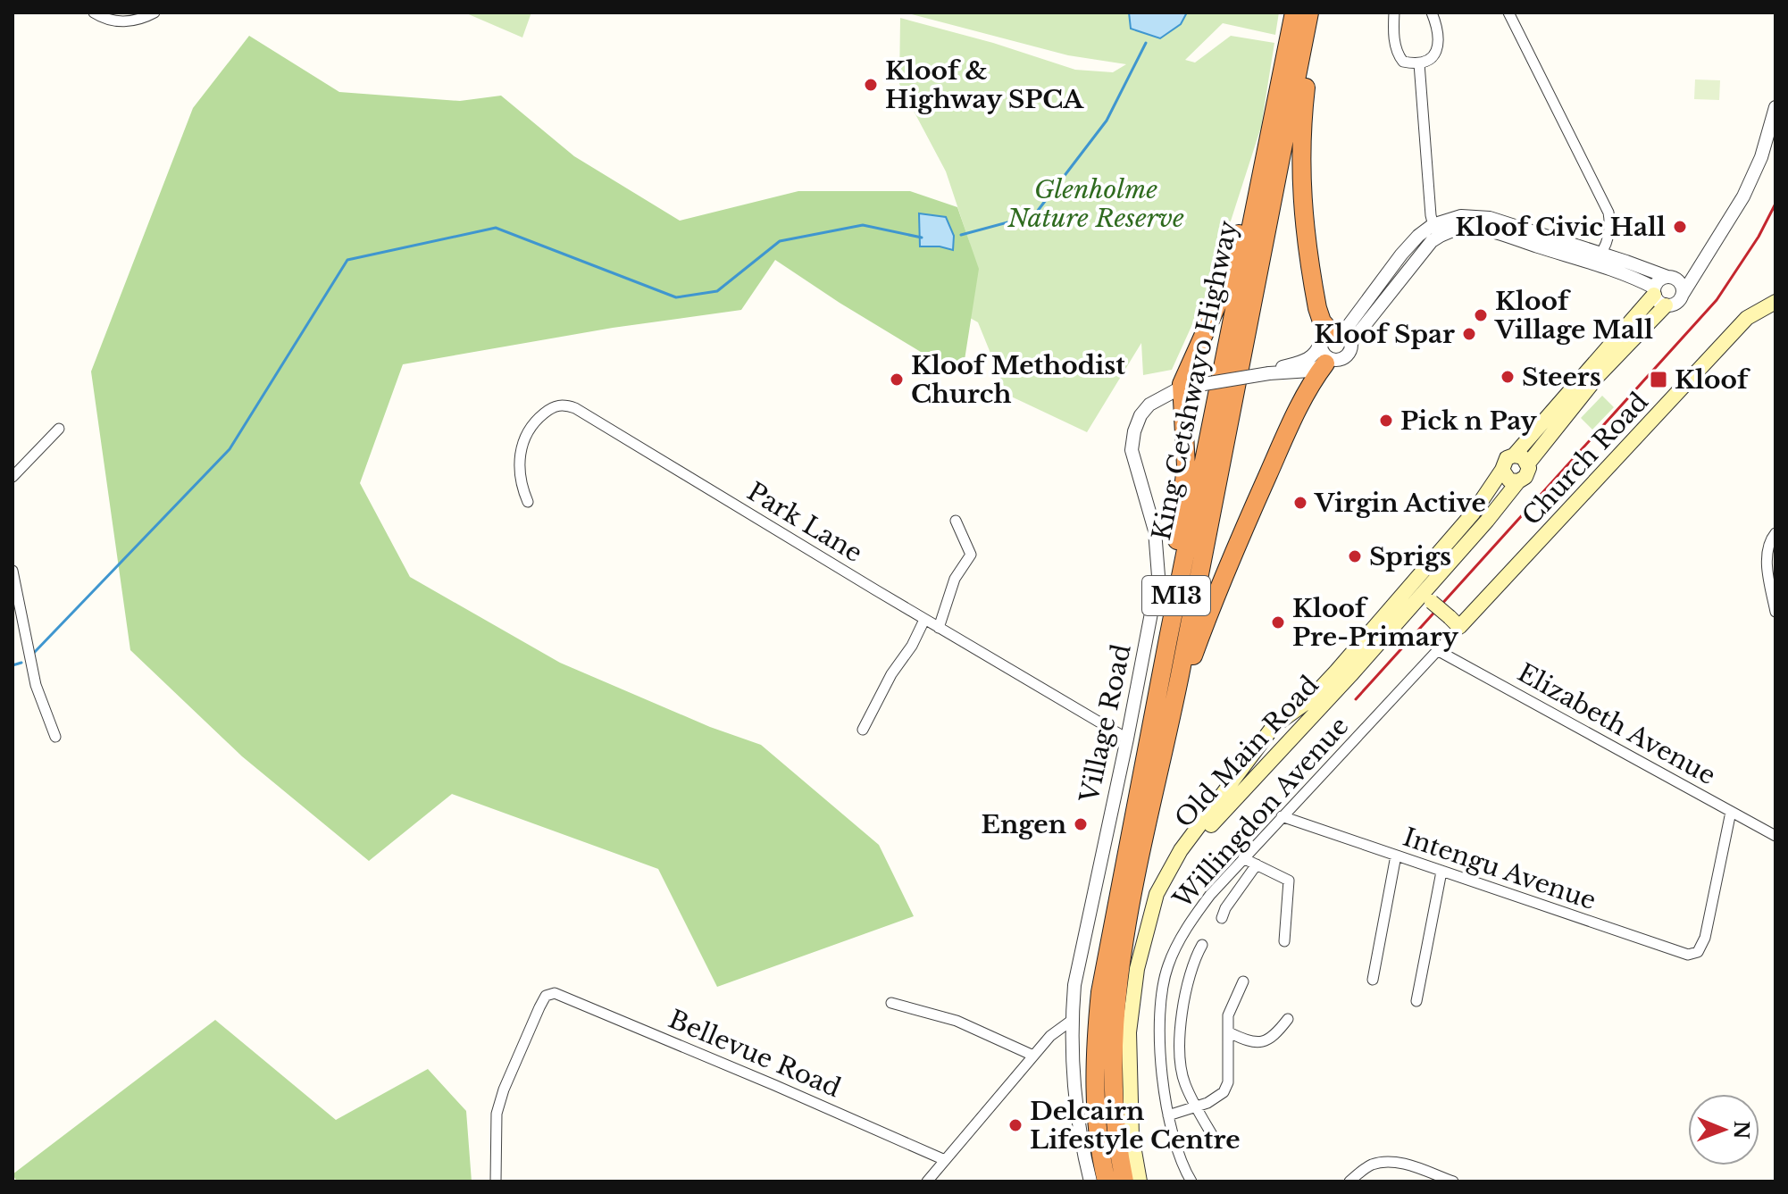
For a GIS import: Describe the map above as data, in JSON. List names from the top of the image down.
{
  "streets": {
    "highway": ["King Cetshwayo Highway", "M13"],
    "main road": ["Church Road", "Old Main Road"],
    "street": [
      "Park Lane",
      "Village Road",
      "Elizabeth Avenue",
      "Willingdon Avenue",
      "Intengu Avenue",
      "Bellevue Road"
    ]
  },
  "crossings": [
    ["Church Road", "Willingdon Avenue"],
    ["Park Lane", "Village Road"],
    ["Elizabeth Avenue", "Willingdon Avenue"],
    ["Elizabeth Avenue", "Intengu Avenue"],
    ["Willingdon Avenue", "Intengu Avenue"]
  ],
  "parks": ["Glenholme Nature Reserve"],
  "places": {
    "other": [
      "Kloof & Highway SPCA",
      "Kloof Civic Hall",
      "Kloof Village Mall",
      "Kloof Spar",
      "Steers",
      "Kloof Methodist Church",
      "Pick n Pay",
      "Virgin Active",
      "Sprigs",
      "Kloof Pre-Primary",
      "Engen",
      "Delcairn Lifestyle Centre"
    ],
    "transit": ["Kloof"]
  },
  "north": "right"
}
